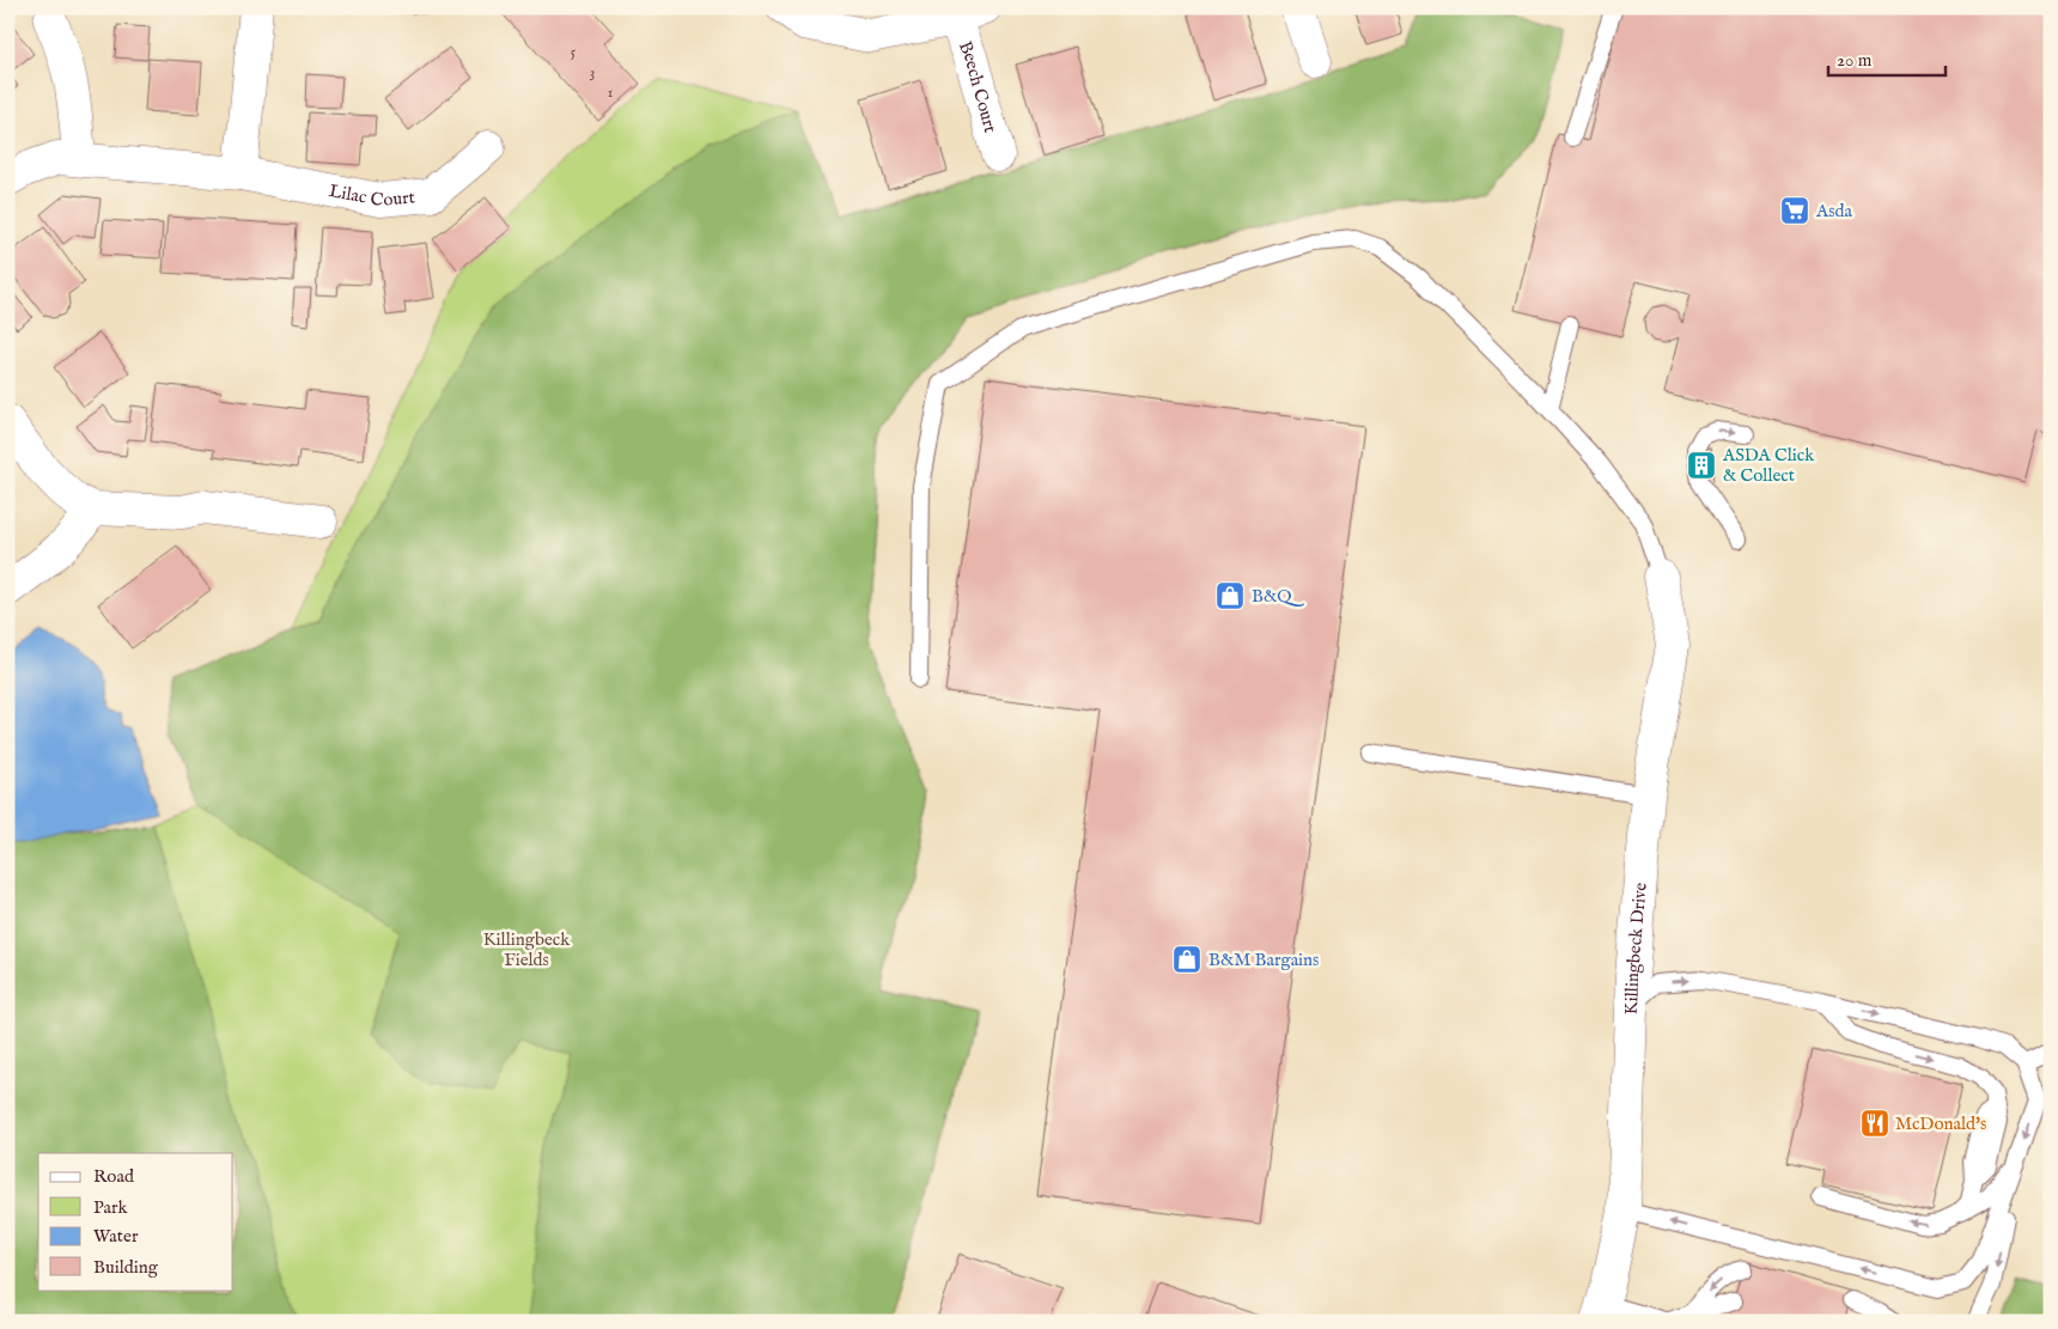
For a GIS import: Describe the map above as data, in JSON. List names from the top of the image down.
{
  "streets": {
    "street": ["Beech Court", "Lilac Court", "Killingbeck Drive"]
  },
  "parks": ["Killingbeck Fields"],
  "places": {
    "supermarket": ["Asda"],
    "building": ["ASDA Click & Collect"],
    "shop": ["B&Q", "B&M Bargains"],
    "restaurant": ["McDonald's"]
  },
  "house_numbers": ["5", "3", "1"],
  "legend": [
    "Road",
    "Park",
    "Water",
    "Building"
  ],
  "scale_bar": "20 m"
}
